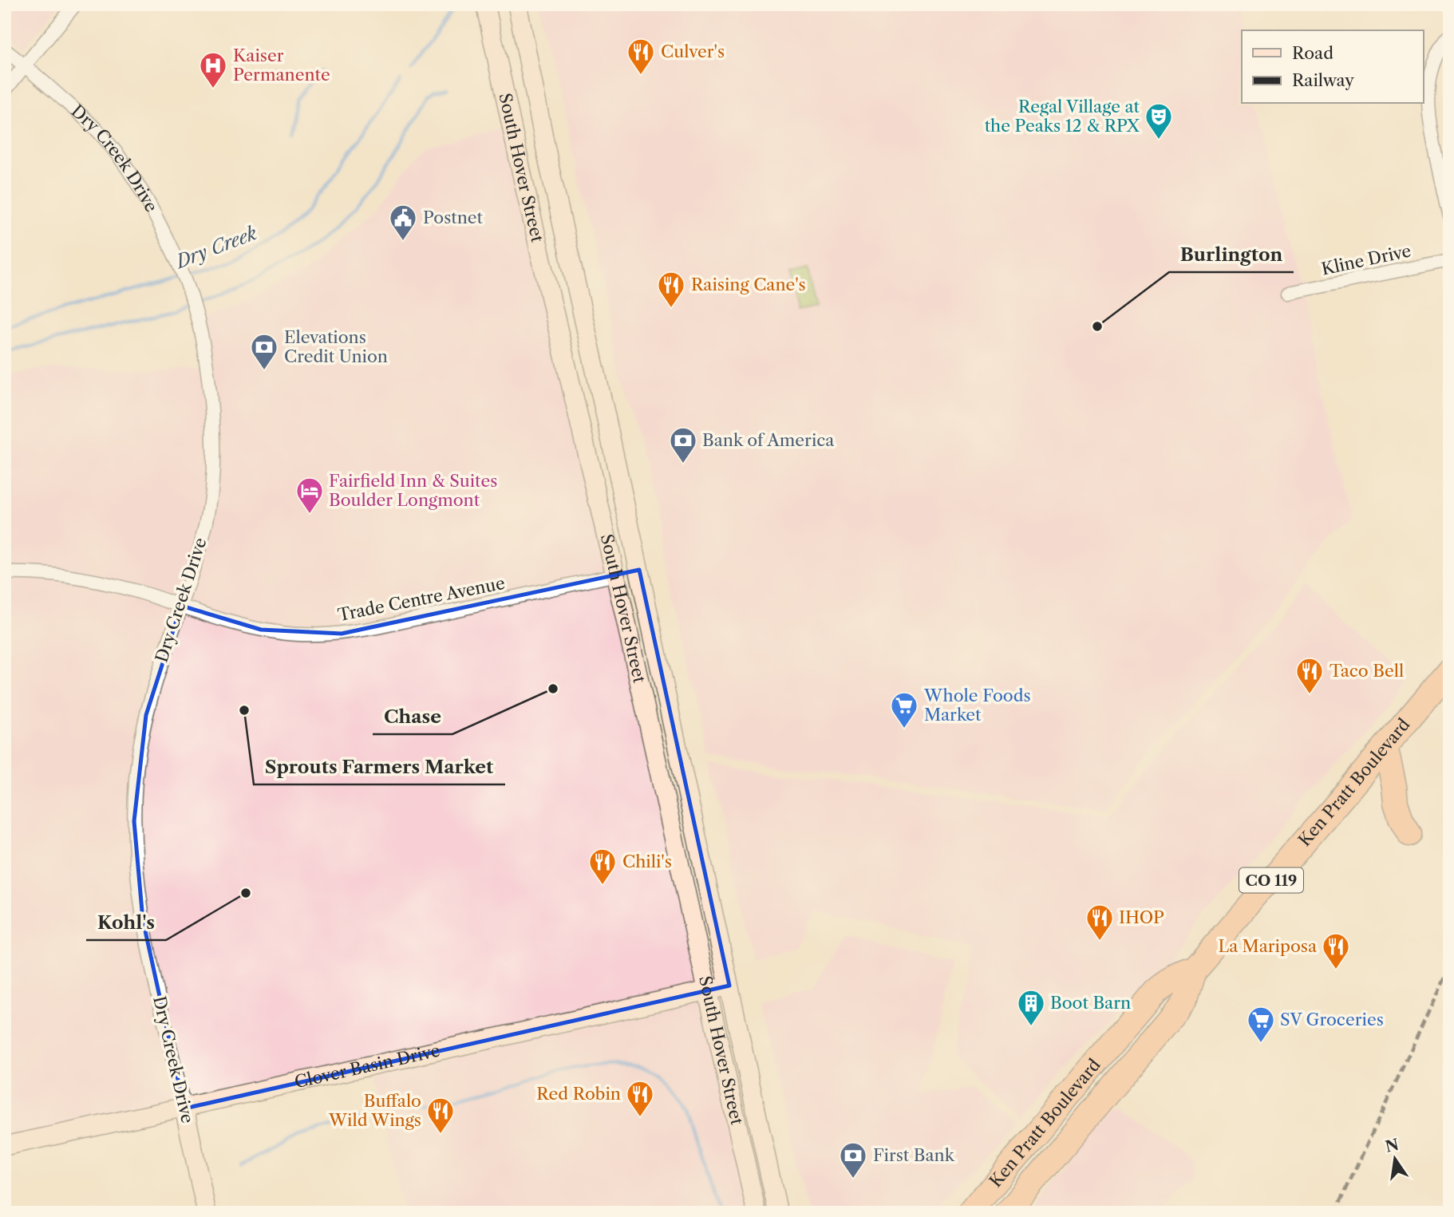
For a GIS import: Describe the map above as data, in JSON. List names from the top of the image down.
{
  "streets": {
    "highway": ["Ken Pratt Boulevard", "CO 119"],
    "main road": ["Dry Creek Drive", "South Hover Street", "Clover Basin Drive"],
    "street": ["Kline Drive", "Trade Centre Avenue"]
  },
  "crossings": [
    ["Dry Creek Drive", "Trade Centre Avenue"],
    ["Dry Creek Drive", "Clover Basin Drive"],
    ["South Hover Street", "Trade Centre Avenue"],
    ["South Hover Street", "Clover Basin Drive"]
  ],
  "water": ["Dry Creek"],
  "places": {
    "restaurant": [
      "Culver's",
      "Raising Cane's",
      "Taco Bell",
      "Chili's",
      "IHOP",
      "La Mariposa",
      "Red Robin",
      "Buffalo Wild Wings"
    ],
    "hospital": ["Kaiser Permanente"],
    "theatre": ["Regal Village at the Peaks 12 & RPX"],
    "public building": ["Postnet"],
    "other": [
      "Burlington",
      "Chase",
      "Sprouts Farmers Market",
      "Kohl's"
    ],
    "bank": ["Elevations Credit Union", "Bank of America", "First Bank"],
    "hotel": ["Fairfield Inn & Suites Boulder Longmont"],
    "supermarket": ["Whole Foods Market", "SV Groceries"],
    "building": ["Boot Barn"]
  },
  "legend": ["Road", "Railway"],
  "north": "top"
}
